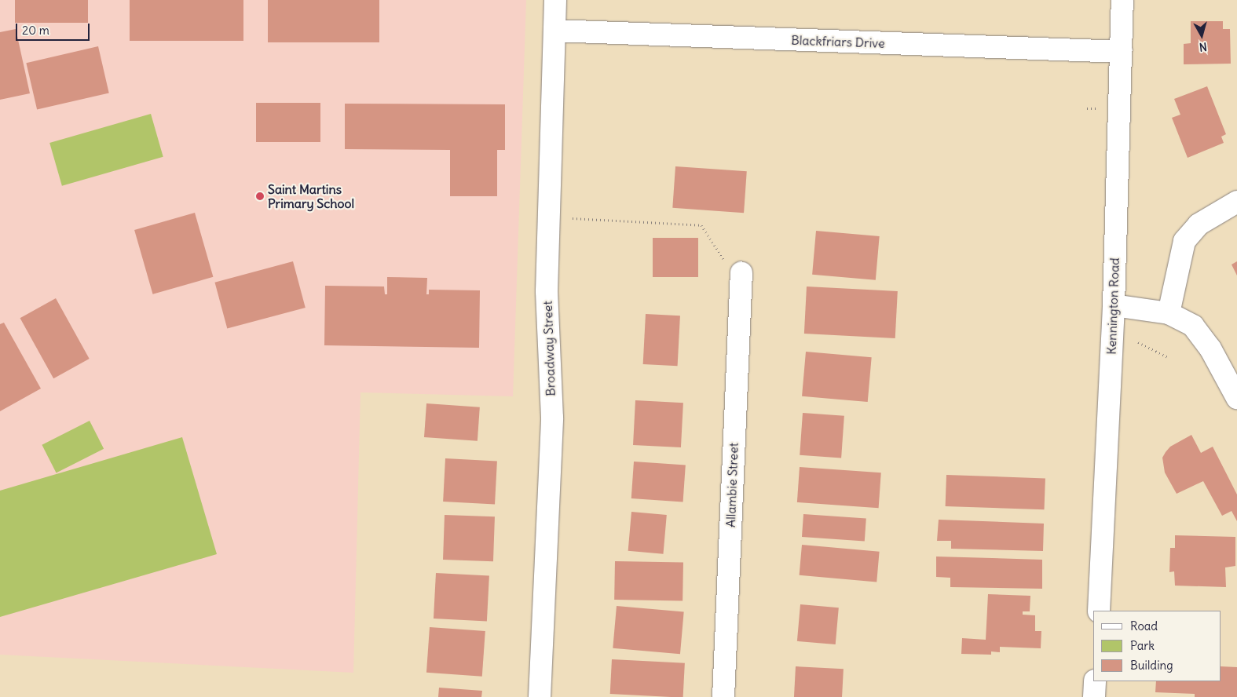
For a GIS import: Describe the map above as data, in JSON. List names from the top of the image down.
{
  "streets": {
    "street": [
      "Blackfriars Drive",
      "Kennington Road",
      "Broadway Street",
      "Allambie Street"
    ]
  },
  "crossings": [
    ["Blackfriars Drive", "Kennington Road"],
    ["Blackfriars Drive", "Broadway Street"]
  ],
  "places": ["Saint Martins Primary School"],
  "legend": ["Road", "Park", "Building"],
  "scale_bar": "20 m",
  "north": "bottom"
}
